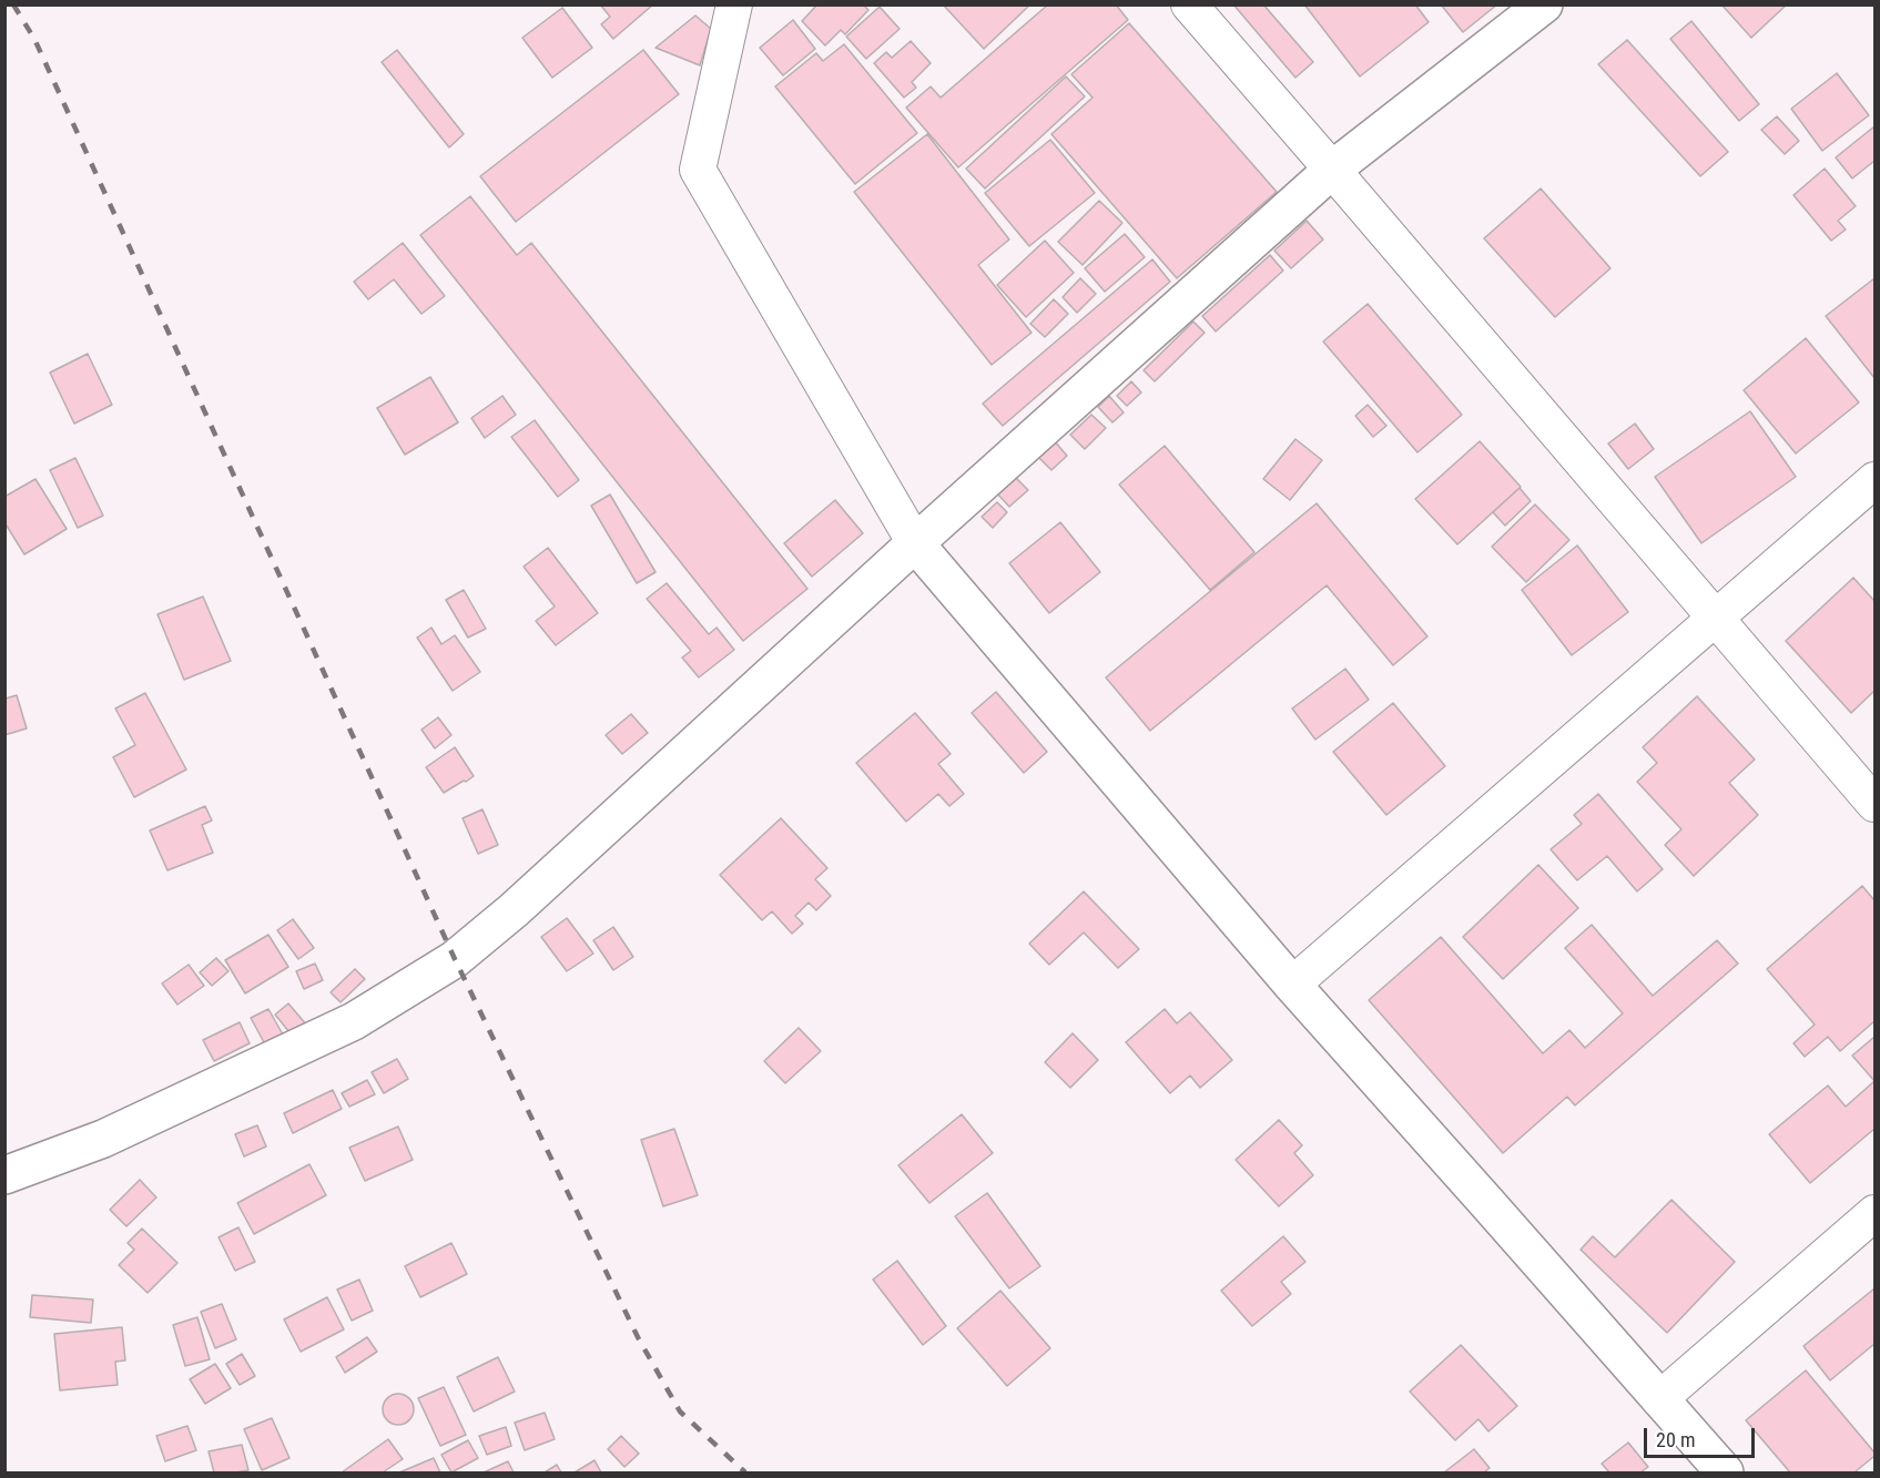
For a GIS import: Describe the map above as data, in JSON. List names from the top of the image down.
{
  "scale_bar": "20 m"
}
